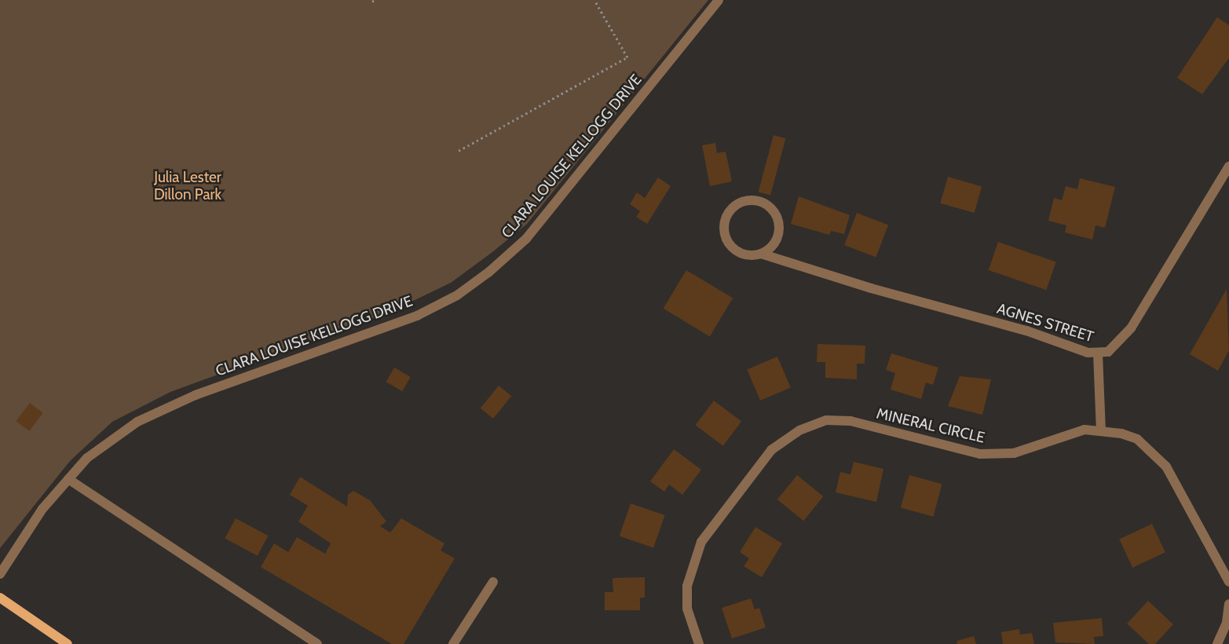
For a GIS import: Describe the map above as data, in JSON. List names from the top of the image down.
{
  "streets": {
    "street": ["CLARA LOUISE KELLOGG DRIVE", "AGNES STREET", "MINERAL CIRCLE"]
  },
  "parks": ["Julia Lester Dillon Park"]
}
